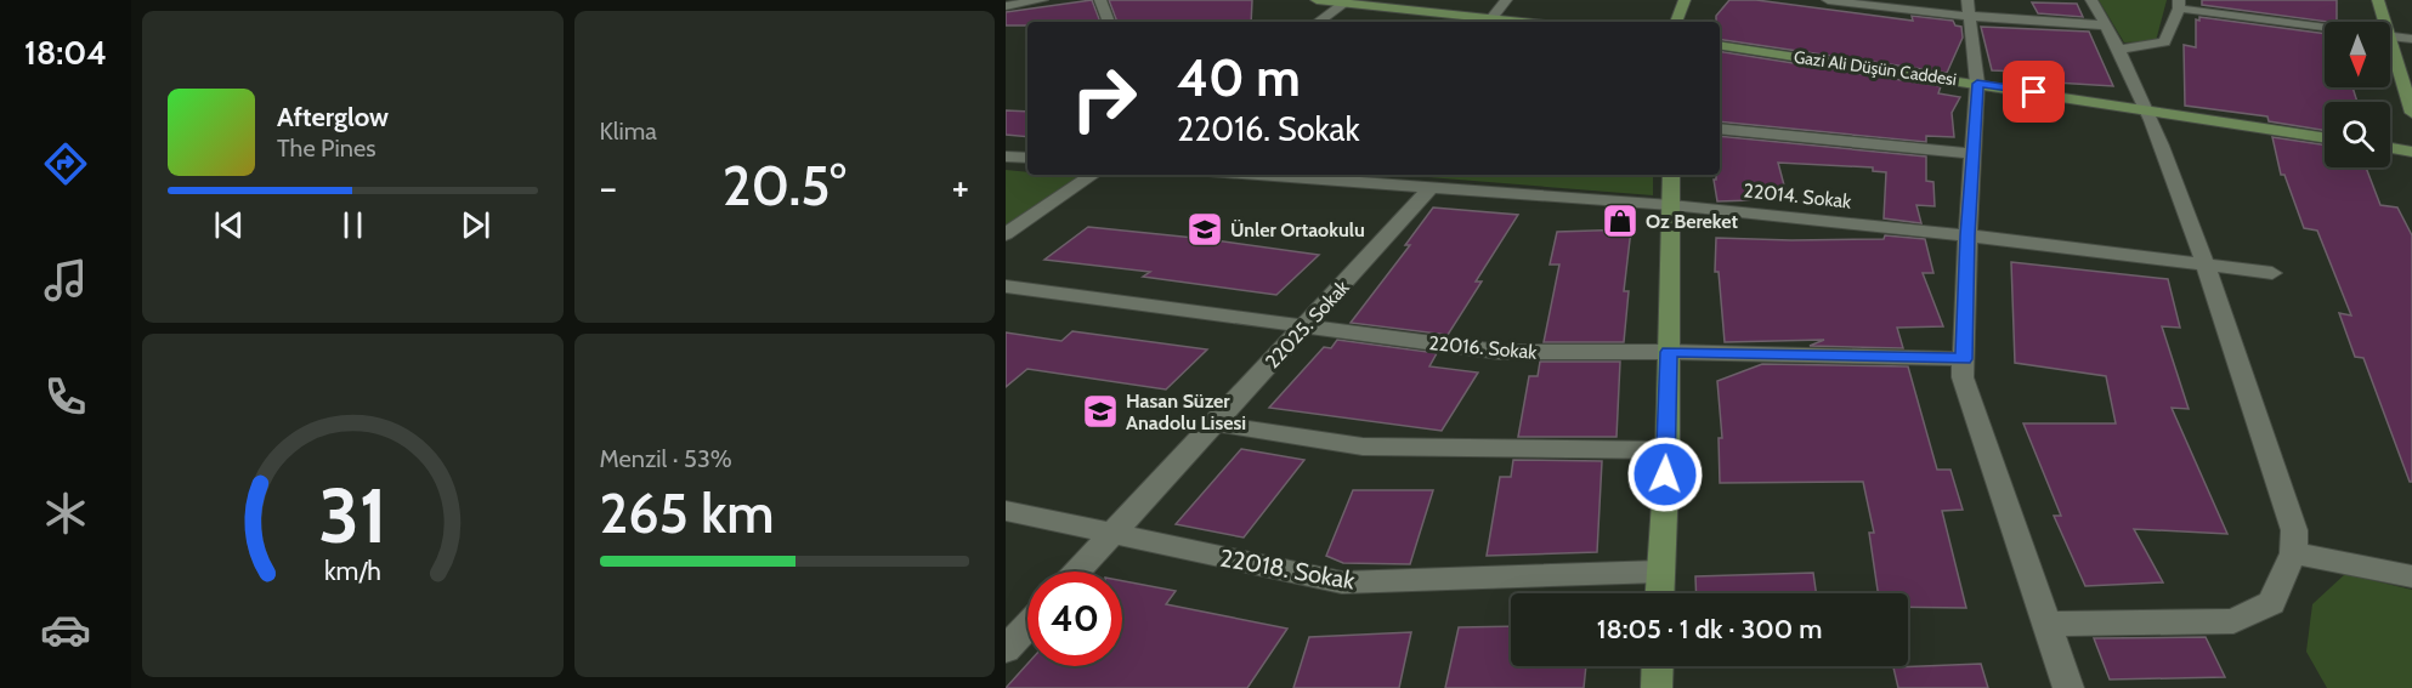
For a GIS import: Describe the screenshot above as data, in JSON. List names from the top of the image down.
{
  "streets": {
    "street": [
      "Gazi Ali Düşün Caddesi",
      "22014. Sokak",
      "22025. Sokak",
      "22016. Sokak",
      "22018. Sokak"
    ]
  },
  "crossings": [
    ["22014. Sokak", "22025. Sokak"],
    ["22025. Sokak", "22016. Sokak"],
    ["22025. Sokak", "22018. Sokak"]
  ],
  "places": {
    "shop": ["Oz Bereket"],
    "school or university": ["Ünler Ortaokulu", "Hasan Süzer Anadolu Lisesi"]
  },
  "north": "bottom",
  "page": {
    "tabs": "18:04",
    "tile": [
      "Klima",
      ["Menzil · 53%", "265 km"]
    ],
    "turn": ["40 m", "22016. Sokak"],
    "song": ["Afterglow", "The Pines"],
    "heat": ["−", "20.5°", "+"],
    "limit": "40",
    "trip": "18:05 · 1 dk · 300 m",
    "gauge": ["31", "km/h"]
  }
}
